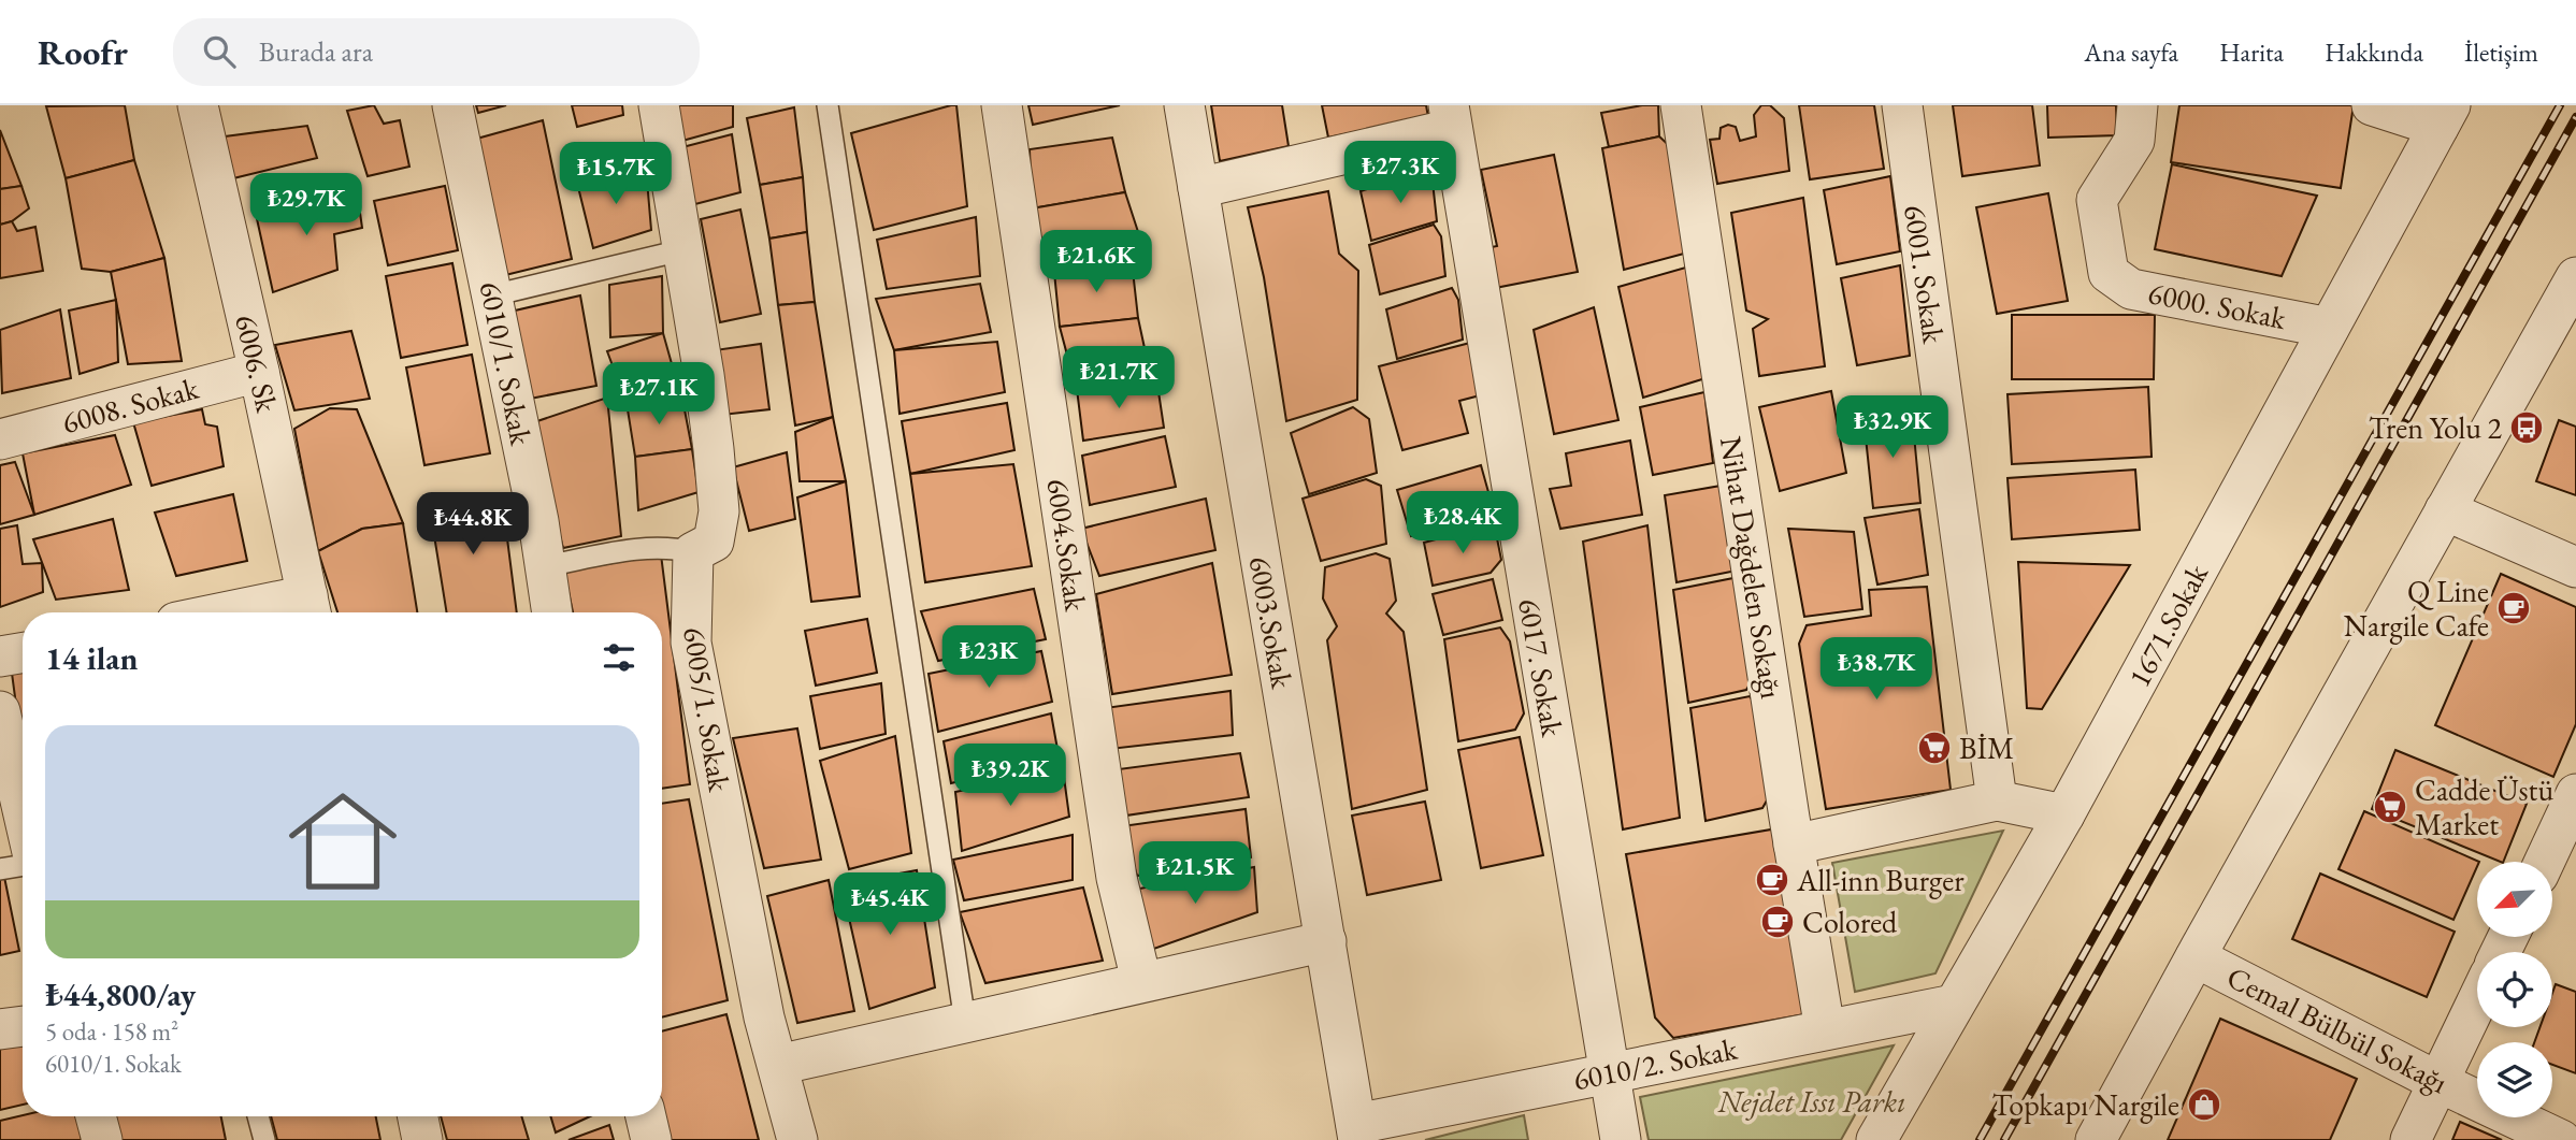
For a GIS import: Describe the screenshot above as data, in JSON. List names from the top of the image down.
{
  "streets": {
    "street": [
      "6001. Sokak",
      "6000. Sokak",
      "6006. Sk",
      "6010/1. Sokak",
      "6008. Sokak",
      "6004.Sokak",
      "Nihat Dağdelen Sokağı",
      "6003.Sokak",
      "1671.Sokak",
      "6017. Sokak",
      "6005/1. Sokak",
      "Cemal Bülbül Sokağı",
      "6010/2. Sokak"
    ]
  },
  "crossings": [
    ["6000. Sokak", "1671.Sokak"],
    ["6006. Sk", "6008. Sokak"],
    ["Nihat Dağdelen Sokağı", "6010/2. Sokak"],
    ["6003.Sokak", "6010/2. Sokak"],
    ["1671.Sokak", "6010/2. Sokak"],
    ["6017. Sokak", "6010/2. Sokak"]
  ],
  "parks": ["Nejdet Issı Parkı"],
  "places": {
    "bus stop": ["Tren Yolu 2"],
    "cafe": ["Q Line Nargile Cafe", "All-inn Burger", "Colored"],
    "supermarket": ["BİM", "Cadde Üstü Market"],
    "shop": ["Topkapı Nargile"]
  },
  "north": "bottom left",
  "page": {
    "header": "Roofr",
    "search": "Burada ara",
    "nav": [
      "Ana sayfa",
      "Harita",
      "Hakkında",
      "İletişim"
    ],
    "price": [
      "₺27.3K",
      "₺15.7K",
      "₺29.7K",
      "₺21.6K",
      "₺21.7K",
      "₺27.1K",
      "₺32.9K",
      "₺28.4K",
      "₺44.8K",
      "₺23K",
      "₺38.7K",
      "₺39.2K",
      "₺21.5K",
      "₺45.4K"
    ],
    "heading": "14 ilan",
    "list": [
      {
        "name": "₺44,800/ay",
        "note": "5 oda · 158 m² · 6010/1. Sokak"
      }
    ]
  }
}
